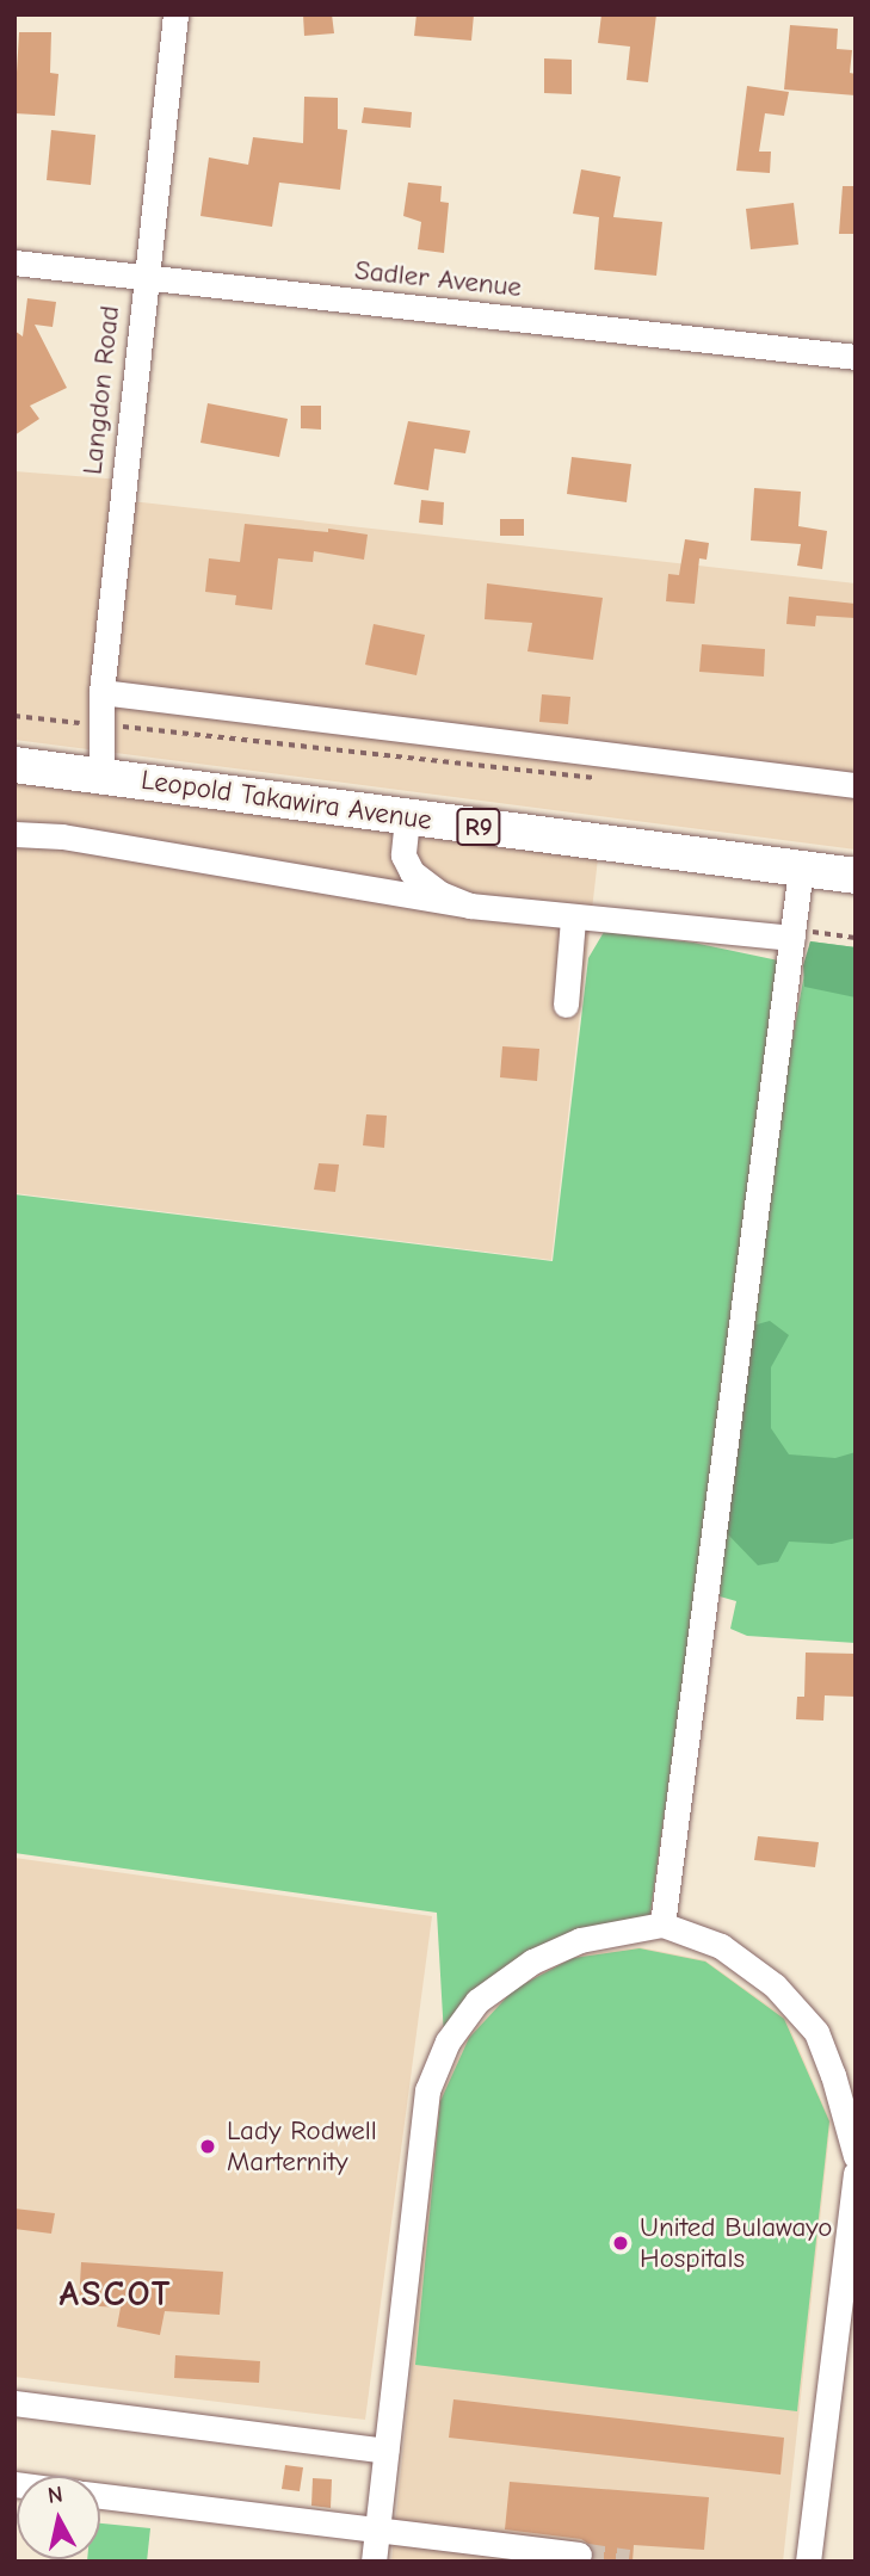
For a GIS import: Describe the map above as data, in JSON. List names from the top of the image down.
{
  "streets": {
    "highway": ["Leopold Takawira Avenue", "R9"],
    "street": ["Sadler Avenue", "Langdon Road"]
  },
  "crossings": [
    ["Sadler Avenue", "Langdon Road"],
    ["Langdon Road", "Leopold Takawira Avenue"]
  ],
  "districts": ["ASCOT"],
  "places": ["Lady Rodwell Marternity", "United Bulawayo Hospitals"],
  "north": "top"
}
